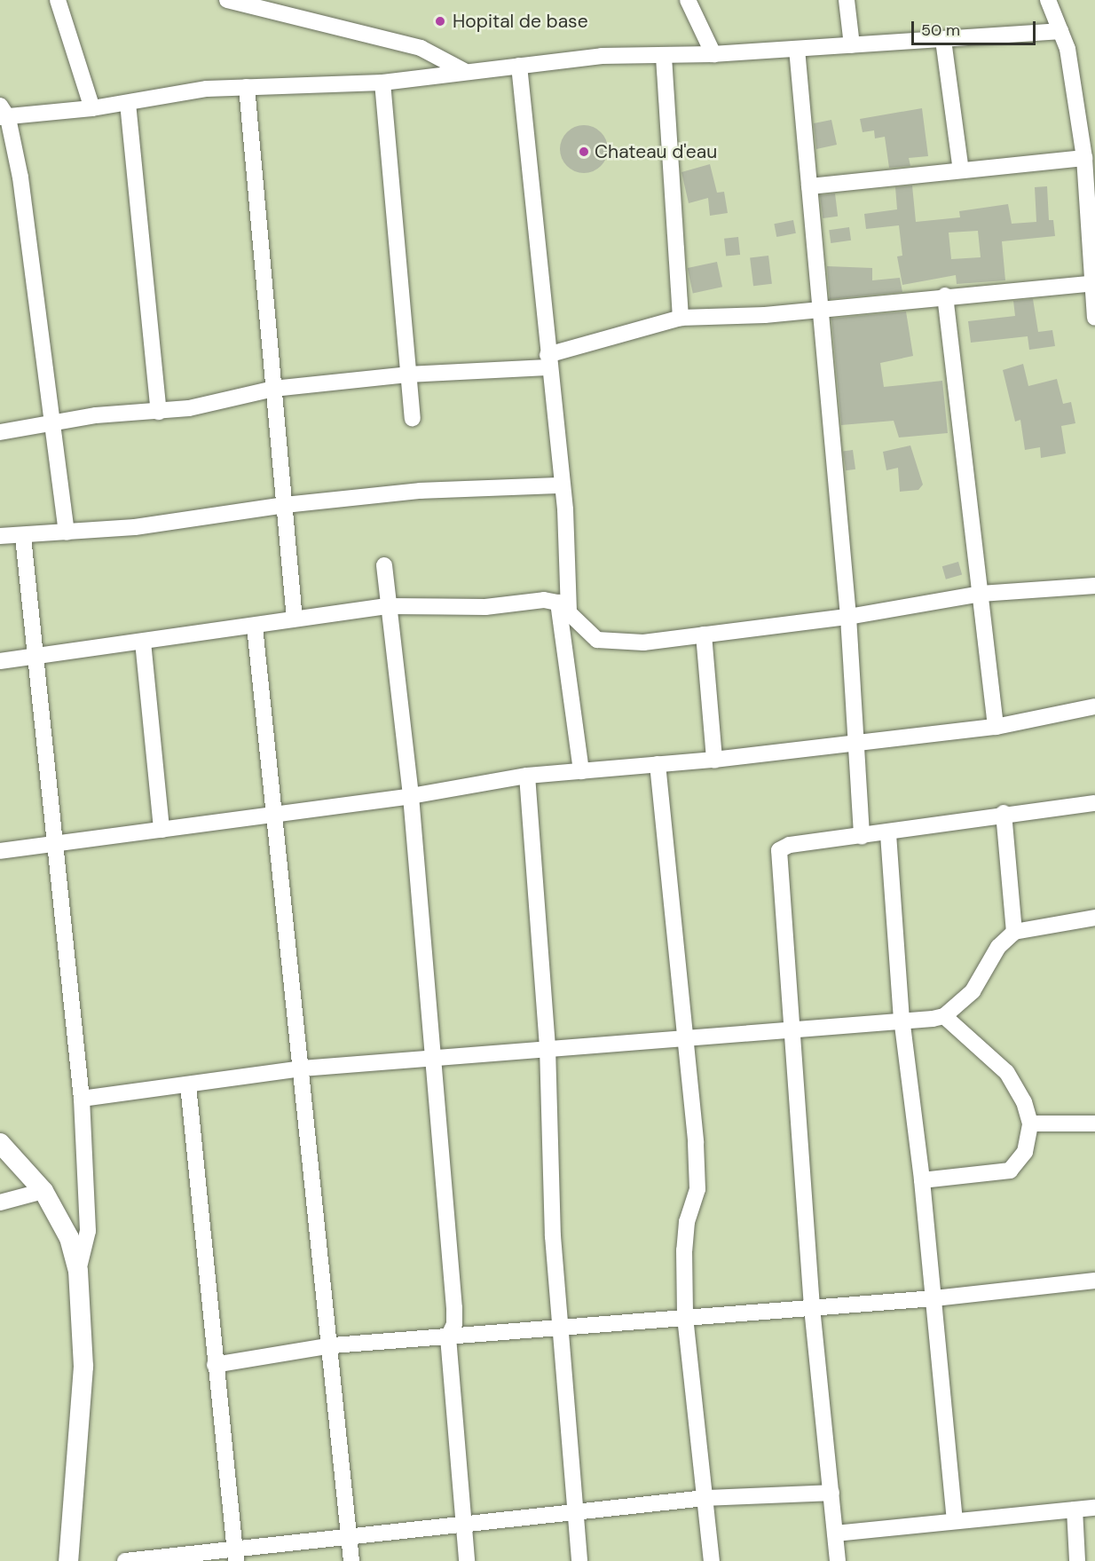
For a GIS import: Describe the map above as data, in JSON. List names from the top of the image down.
{
  "places": ["Hopital de base", "Chateau d'eau"],
  "scale_bar": "50 m"
}
